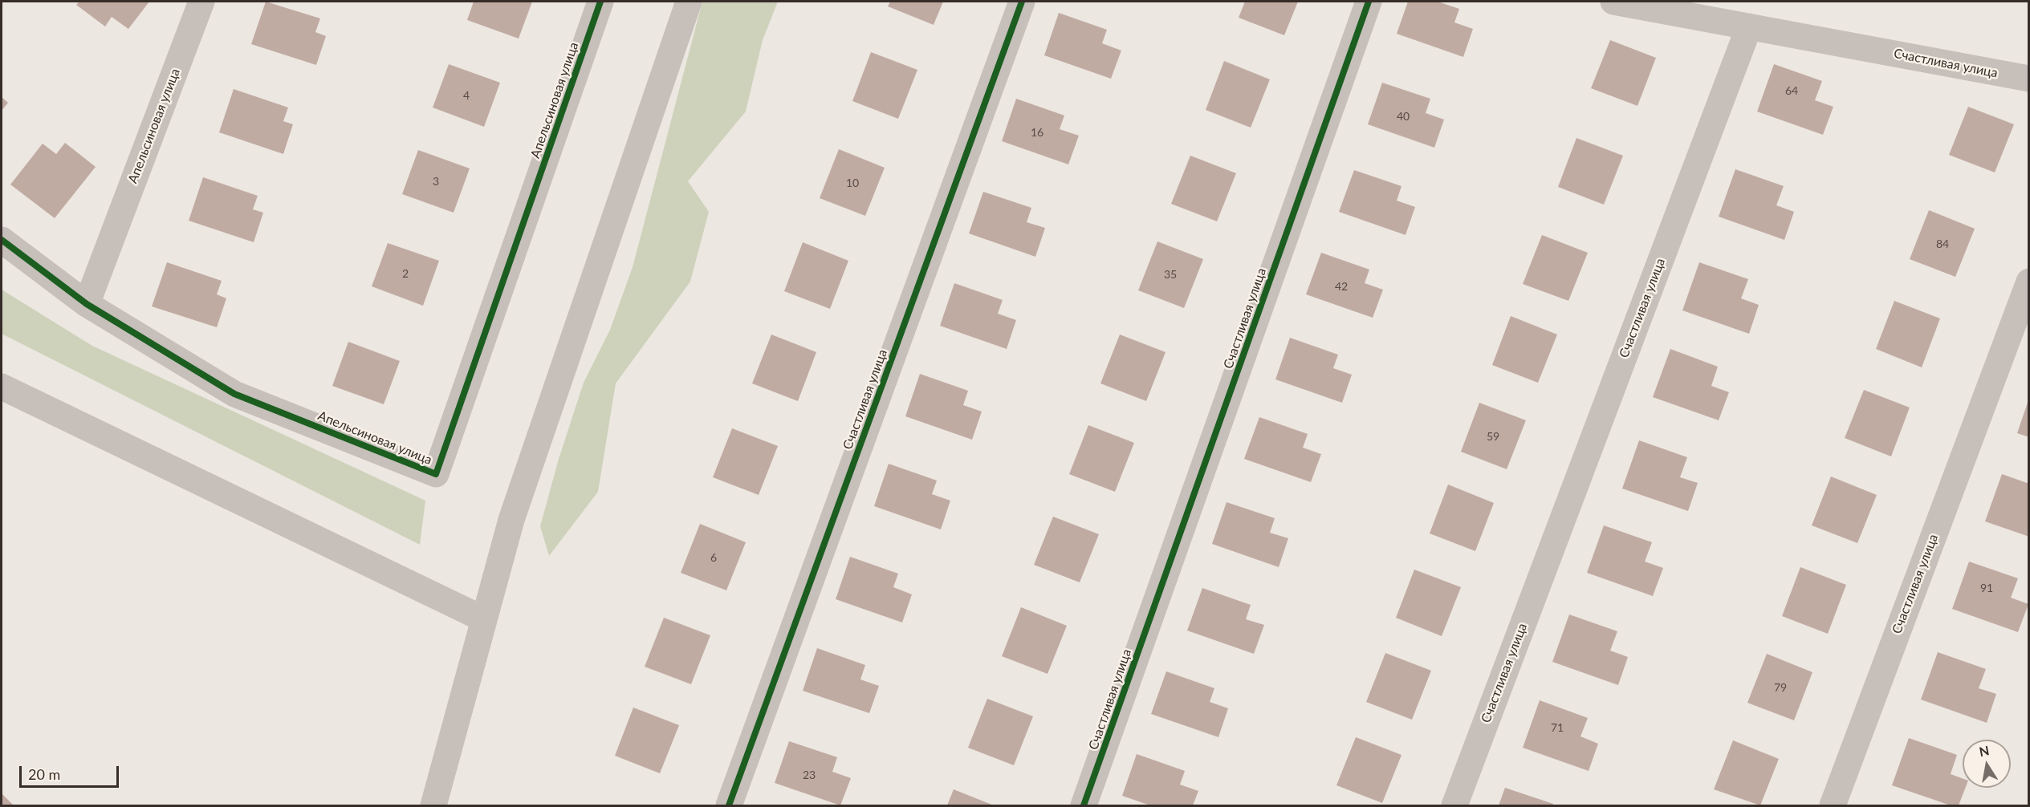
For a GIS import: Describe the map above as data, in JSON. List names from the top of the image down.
{
  "streets": {
    "street": ["Счастливая улица", "Апельсиновая улица"]
  },
  "house_numbers": [
    "64",
    "4",
    "40",
    "16",
    "3",
    "10",
    "84",
    "2",
    "35",
    "42",
    "59",
    "6",
    "91",
    "79",
    "71",
    "23"
  ],
  "scale_bar": "20 m",
  "north": "top"
}
